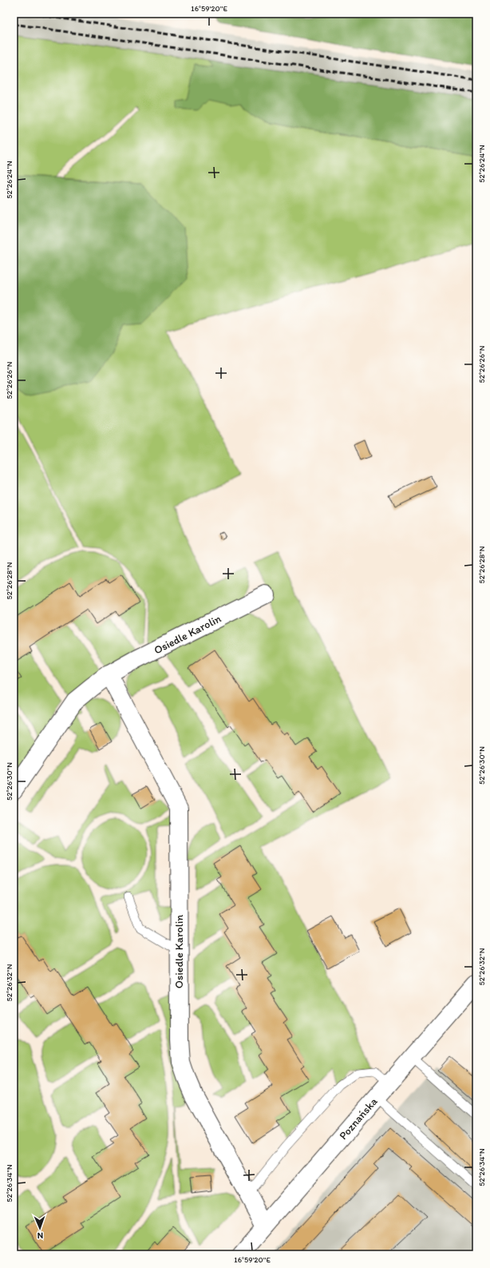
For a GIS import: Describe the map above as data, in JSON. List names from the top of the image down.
{
  "streets": {
    "street": ["Osiedle Karolin", "Poznańska"]
  },
  "crossings": [
    ["Osiedle Karolin", "Poznańska"]
  ],
  "north": "bottom",
  "coordinates": [
    "16°59'20\"E",
    "52°26'24\"N",
    "52°26'26\"N",
    "52°26'28\"N",
    "52°26'30\"N",
    "52°26'32\"N",
    "52°26'34\"N"
  ]
}
